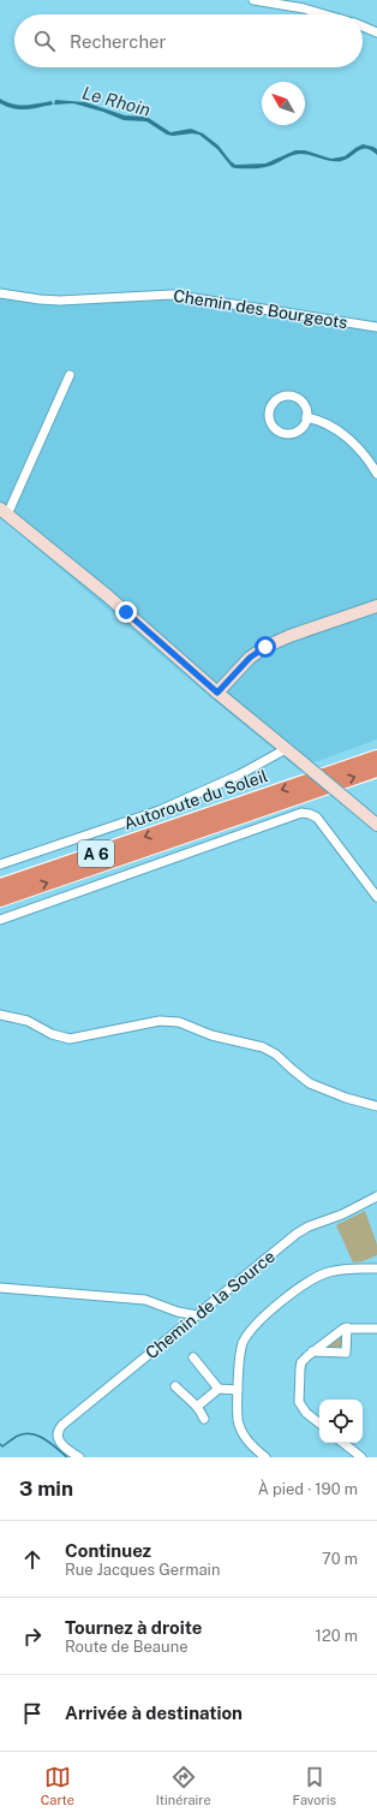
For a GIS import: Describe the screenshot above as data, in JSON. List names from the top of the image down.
{
  "streets": {
    "highway": ["Autoroute du Soleil", "A 6"],
    "street": ["Chemin des Bourgeots", "Chemin de la Source"]
  },
  "water": ["Le Rhoin"],
  "north": "top left",
  "page": {
    "search": "Rechercher",
    "heading": ["3 min", "À pied · 190 m"],
    "list": [
      ["Continuez", "Rue Jacques Germain", "70 m"],
      ["Tournez à droite", "Route de Beaune", "120 m"],
      "Arrivée à destination"
    ],
    "nav": ["Carte", "Itinéraire", "Favoris"]
  }
}
